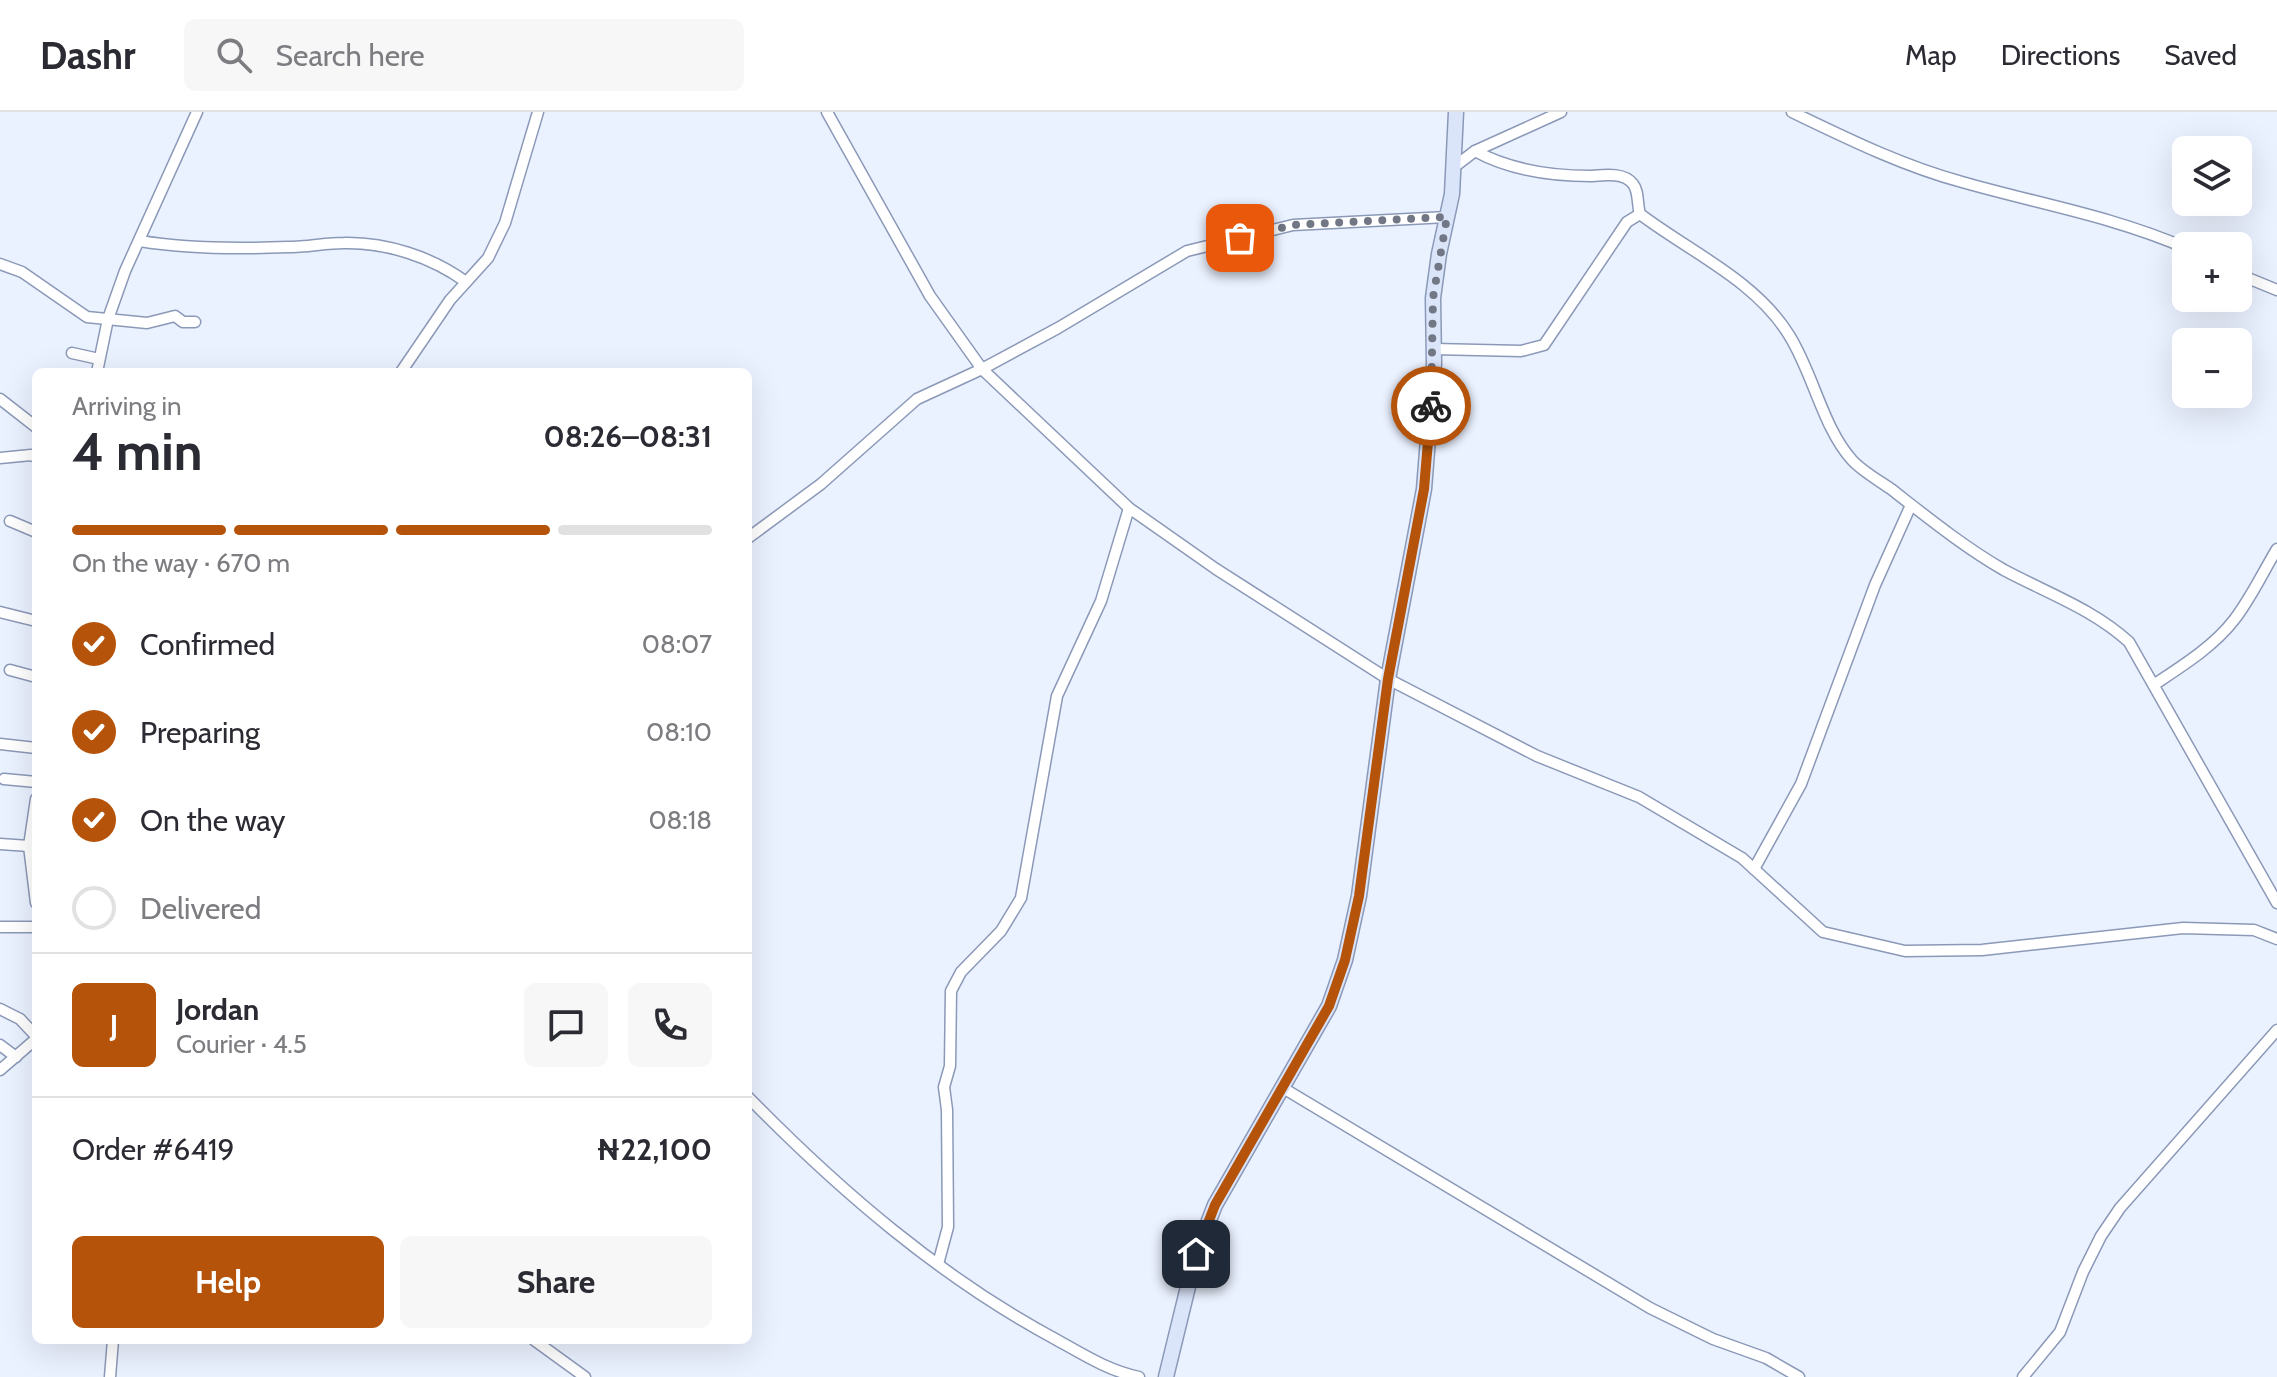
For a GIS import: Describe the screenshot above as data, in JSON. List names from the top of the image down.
{
  "page": {
    "header": "Dashr",
    "search": "Search here",
    "nav": ["Map", "Directions", "Saved"],
    "map_buttons": ["+", "−"],
    "heading": ["4 min", "Arriving in", "08:26–08:31"],
    "panel": [
      "Jordan",
      "Courier · 4.5",
      "Order #6419",
      "₦22,100"
    ],
    "bar": "On the way · 670 m",
    "list": [
      ["Confirmed", "08:07"],
      ["Preparing", "08:10"],
      ["On the way", "08:18"],
      "Delivered"
    ],
    "round": "J",
    "buttons": ["Help", "Share"]
  }
}
